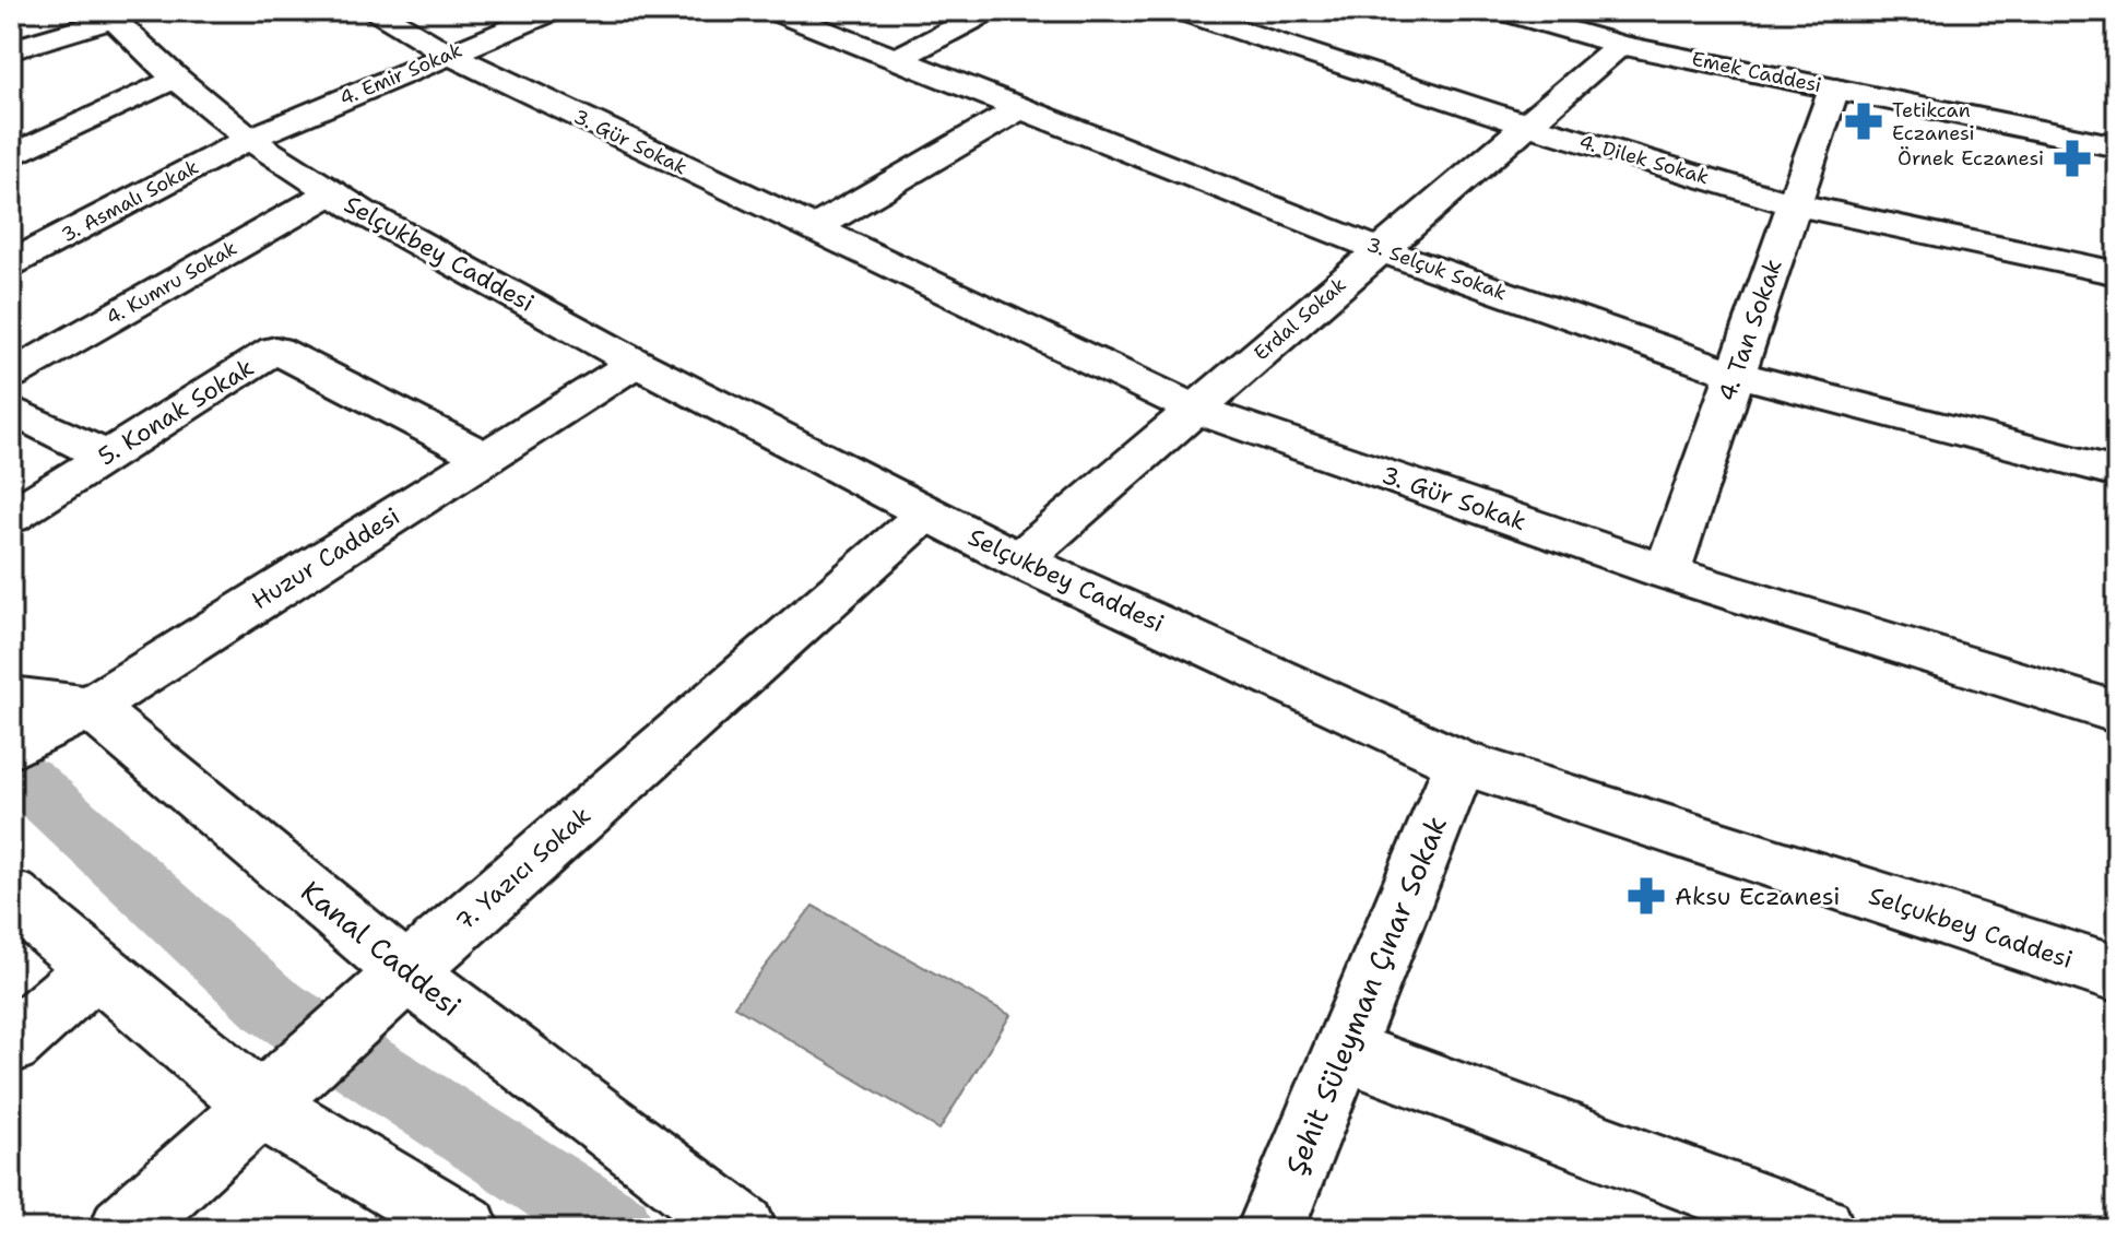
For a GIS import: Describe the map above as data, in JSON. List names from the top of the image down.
{
  "streets": {
    "street": [
      "Emek Caddesi",
      "4. Emir Sokak",
      "3. Gür Sokak",
      "4. Dilek Sokak",
      "3. Asmalı Sokak",
      "Selçukbey Caddesi",
      "3. Selçuk Sokak",
      "4. Kumru Sokak",
      "Erdal Sokak",
      "4. Tan Sokak",
      "5. Konak Sokak",
      "Huzur Caddesi",
      "7. Yazıcı Sokak",
      "Kanal Caddesi",
      "Şehit Süleyman Çınar Sokak"
    ]
  },
  "crossings": [
    ["Emek Caddesi", "Erdal Sokak"],
    ["Emek Caddesi", "4. Tan Sokak"],
    ["4. Emir Sokak", "3. Gür Sokak"],
    ["4. Emir Sokak", "3. Asmalı Sokak"],
    ["4. Emir Sokak", "Selçukbey Caddesi"],
    ["3. Gür Sokak", "Erdal Sokak"],
    ["3. Gür Sokak", "4. Tan Sokak"],
    ["4. Dilek Sokak", "Erdal Sokak"],
    ["4. Dilek Sokak", "4. Tan Sokak"],
    ["3. Asmalı Sokak", "Selçukbey Caddesi"],
    ["Selçukbey Caddesi", "4. Kumru Sokak"],
    ["Selçukbey Caddesi", "Erdal Sokak"],
    ["Selçukbey Caddesi", "Huzur Caddesi"],
    ["Selçukbey Caddesi", "7. Yazıcı Sokak"],
    ["Selçukbey Caddesi", "Şehit Süleyman Çınar Sokak"],
    ["3. Selçuk Sokak", "Erdal Sokak"],
    ["3. Selçuk Sokak", "4. Tan Sokak"],
    ["5. Konak Sokak", "Huzur Caddesi"],
    ["Huzur Caddesi", "Kanal Caddesi"],
    ["7. Yazıcı Sokak", "Kanal Caddesi"]
  ],
  "places": {
    "pharmacy": ["Tetikcan Eczanesi", "Örnek Eczanesi", "Aksu Eczanesi"]
  }
}
